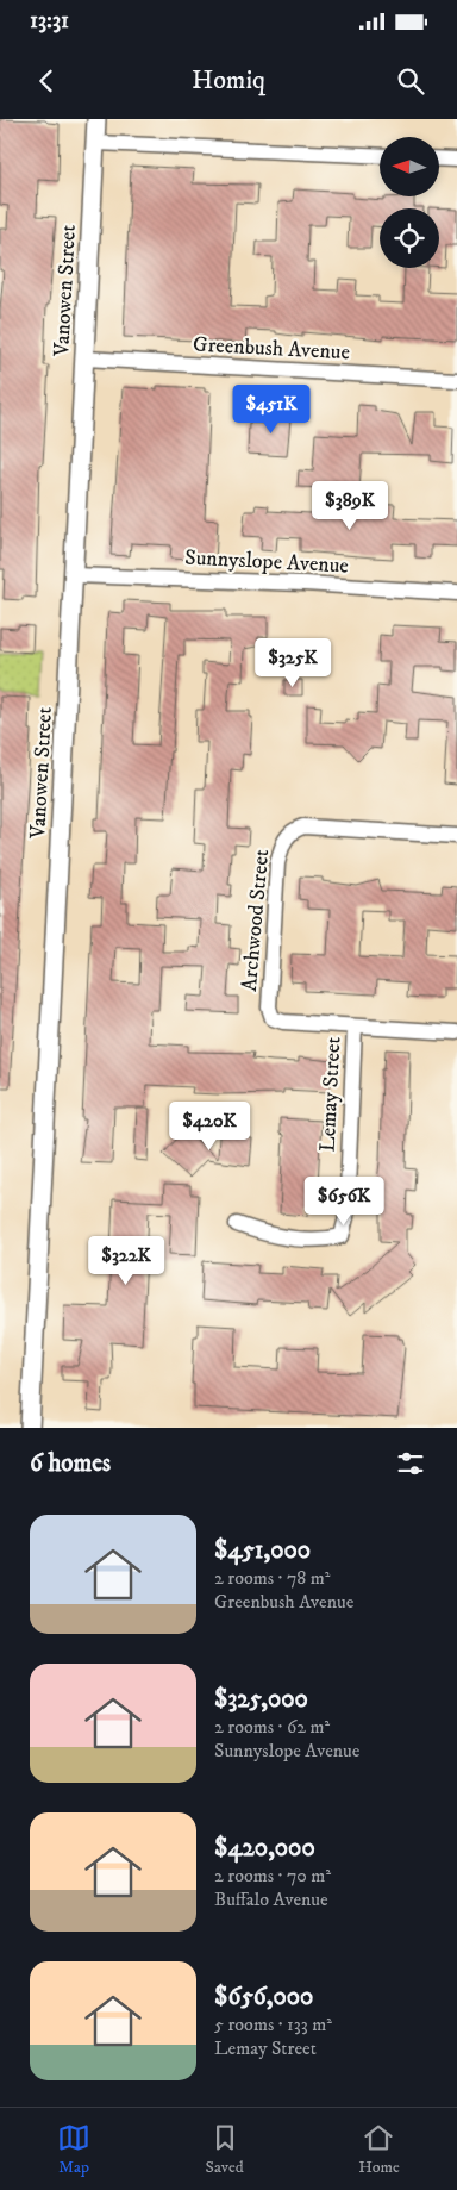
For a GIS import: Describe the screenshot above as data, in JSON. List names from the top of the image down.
{
  "streets": {
    "main road": ["Vanowen Street"],
    "street": [
      "Greenbush Avenue",
      "Sunnyslope Avenue",
      "Archwood Street",
      "Lemay Street"
    ]
  },
  "crossings": [
    ["Vanowen Street", "Greenbush Avenue"],
    ["Vanowen Street", "Sunnyslope Avenue"],
    ["Archwood Street", "Lemay Street"]
  ],
  "north": "left",
  "page": {
    "status": "13:31",
    "header": "Homiq",
    "price": [
      "$451K",
      "$389K",
      "$325K",
      "$420K",
      "$656K",
      "$322K"
    ],
    "heading": "6 homes",
    "list": [
      {
        "name": "$451,000",
        "note": "2 rooms · 78 m² · Greenbush Avenue"
      },
      {
        "name": "$325,000",
        "note": "2 rooms · 62 m² · Sunnyslope Avenue"
      },
      {
        "name": "$420,000",
        "note": "2 rooms · 70 m² · Buffalo Avenue"
      },
      {
        "name": "$656,000",
        "note": "5 rooms · 133 m² · Lemay Street"
      }
    ],
    "tabs": ["Map", "Saved", "Home"]
  }
}
